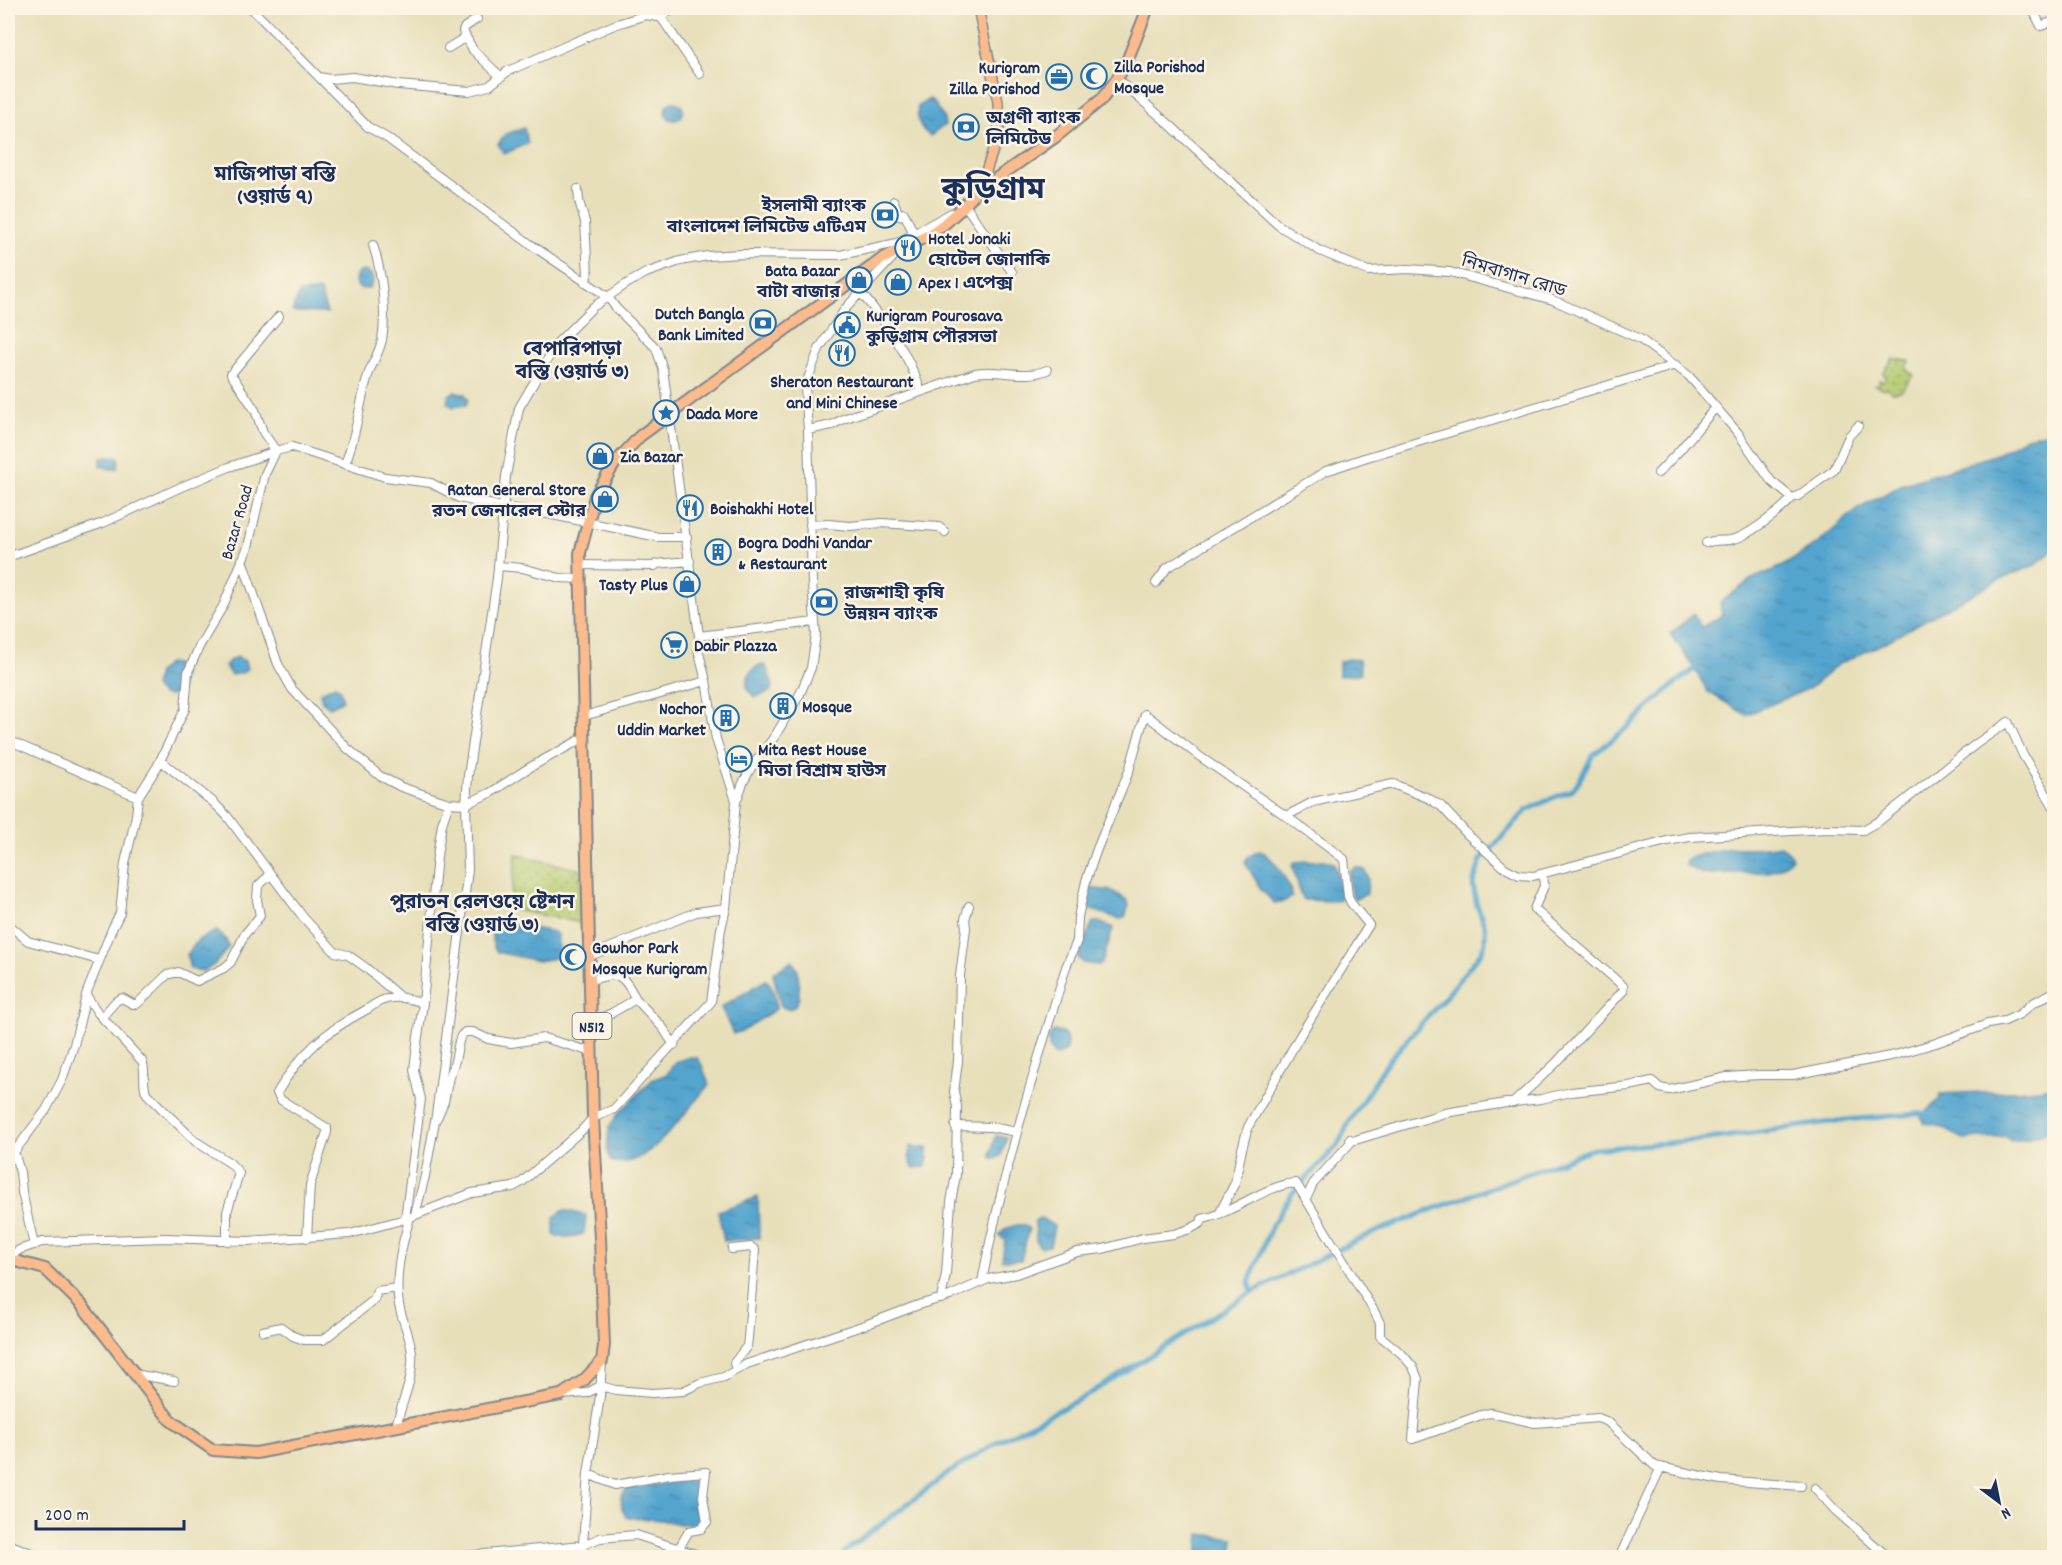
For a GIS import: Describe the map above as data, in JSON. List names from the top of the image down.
{
  "streets": {
    "highway": ["N512"],
    "street": ["নিমবাগান রোড", "Bazar Road"]
  },
  "districts": [
    "মাজিপাড়া বস্তি (ওয়ার্ড ৭)",
    "কুড়িগ্রাম",
    "বেপারিপাড়া বস্তি (ওয়ার্ড ৩)",
    "পুরাতন রেলওয়ে ষ্টেশন বস্তি (ওয়ার্ড ৩)"
  ],
  "places": {
    "mosque": ["Zilla Porishod Mosque", "Gowhor Park Mosque Kurigram"],
    "office": ["Kurigram Zilla Porishod"],
    "bank": [
      "অগ্রণী ব্যাংক লিমিটেড",
      "ইসলামী ব্যাংক বাংলাদেশ লিমিটেড এটিএম",
      "Dutch Bangla Bank Limited",
      "রাজশাহী কৃষি উন্নয়ন ব্যাংক"
    ],
    "restaurant": ["Hotel Jonaki হোটেল জোনাকি", "Sheraton Restaurant and Mini Chinese", "Boishakhi Hotel"],
    "shop": [
      "Bata Bazar বাটা বাজার",
      "Apex 1 এপেক্স",
      "Zia Bazar",
      "Ratan General Store রতন জেনারেল স্টোর",
      "Tasty Plus"
    ],
    "public building": ["Kurigram Pourosava কুড়িগ্রাম পৌরসভা"],
    "place": ["Dada More"],
    "building": ["Bogra Dodhi Vandar & Restaurant", "Mosque", "Nochor Uddin Market"],
    "supermarket": ["Dabir Plazza"],
    "hotel": ["Mita Rest House মিতা বিশ্রাম হাউস"]
  },
  "scale_bar": "200 m",
  "north": "bottom right"
}
